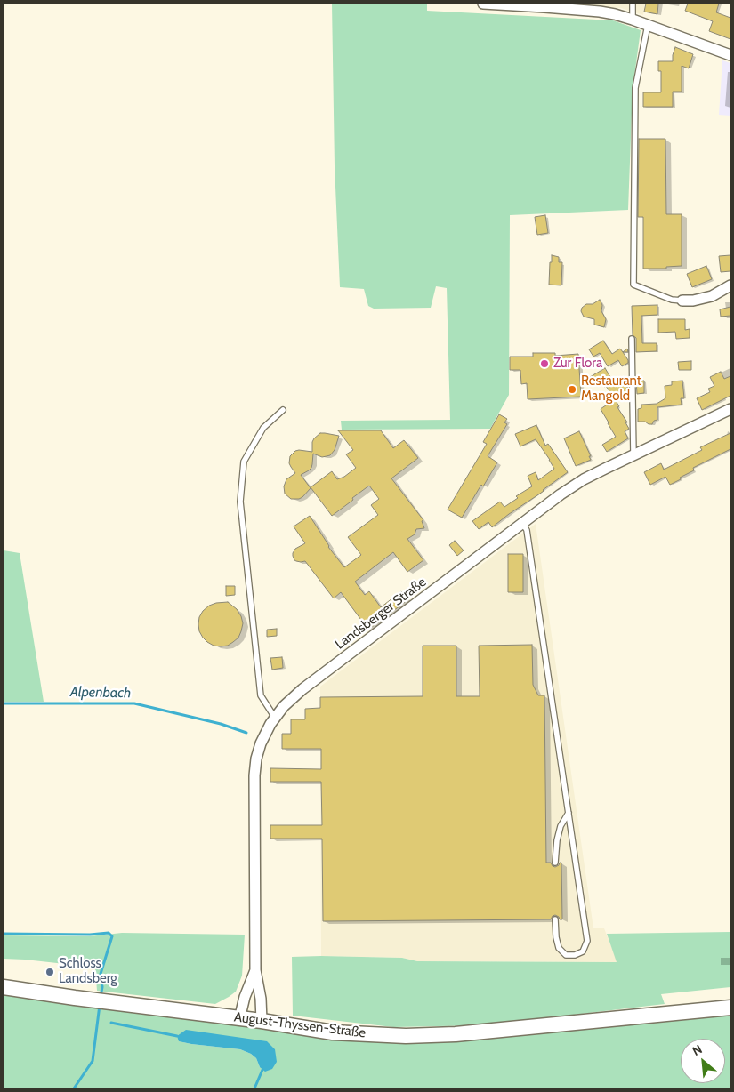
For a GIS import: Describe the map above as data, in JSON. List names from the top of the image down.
{
  "streets": {
    "main road": ["August-Thyssen-Straße"],
    "street": ["Landsberger Straße"]
  },
  "crossings": [
    ["Landsberger Straße", "August-Thyssen-Straße"]
  ],
  "water": ["Alpenbach"],
  "places": ["Zur Flora", "Restaurant Mangold", "Schloss Landsberg"],
  "north": "top left"
}
